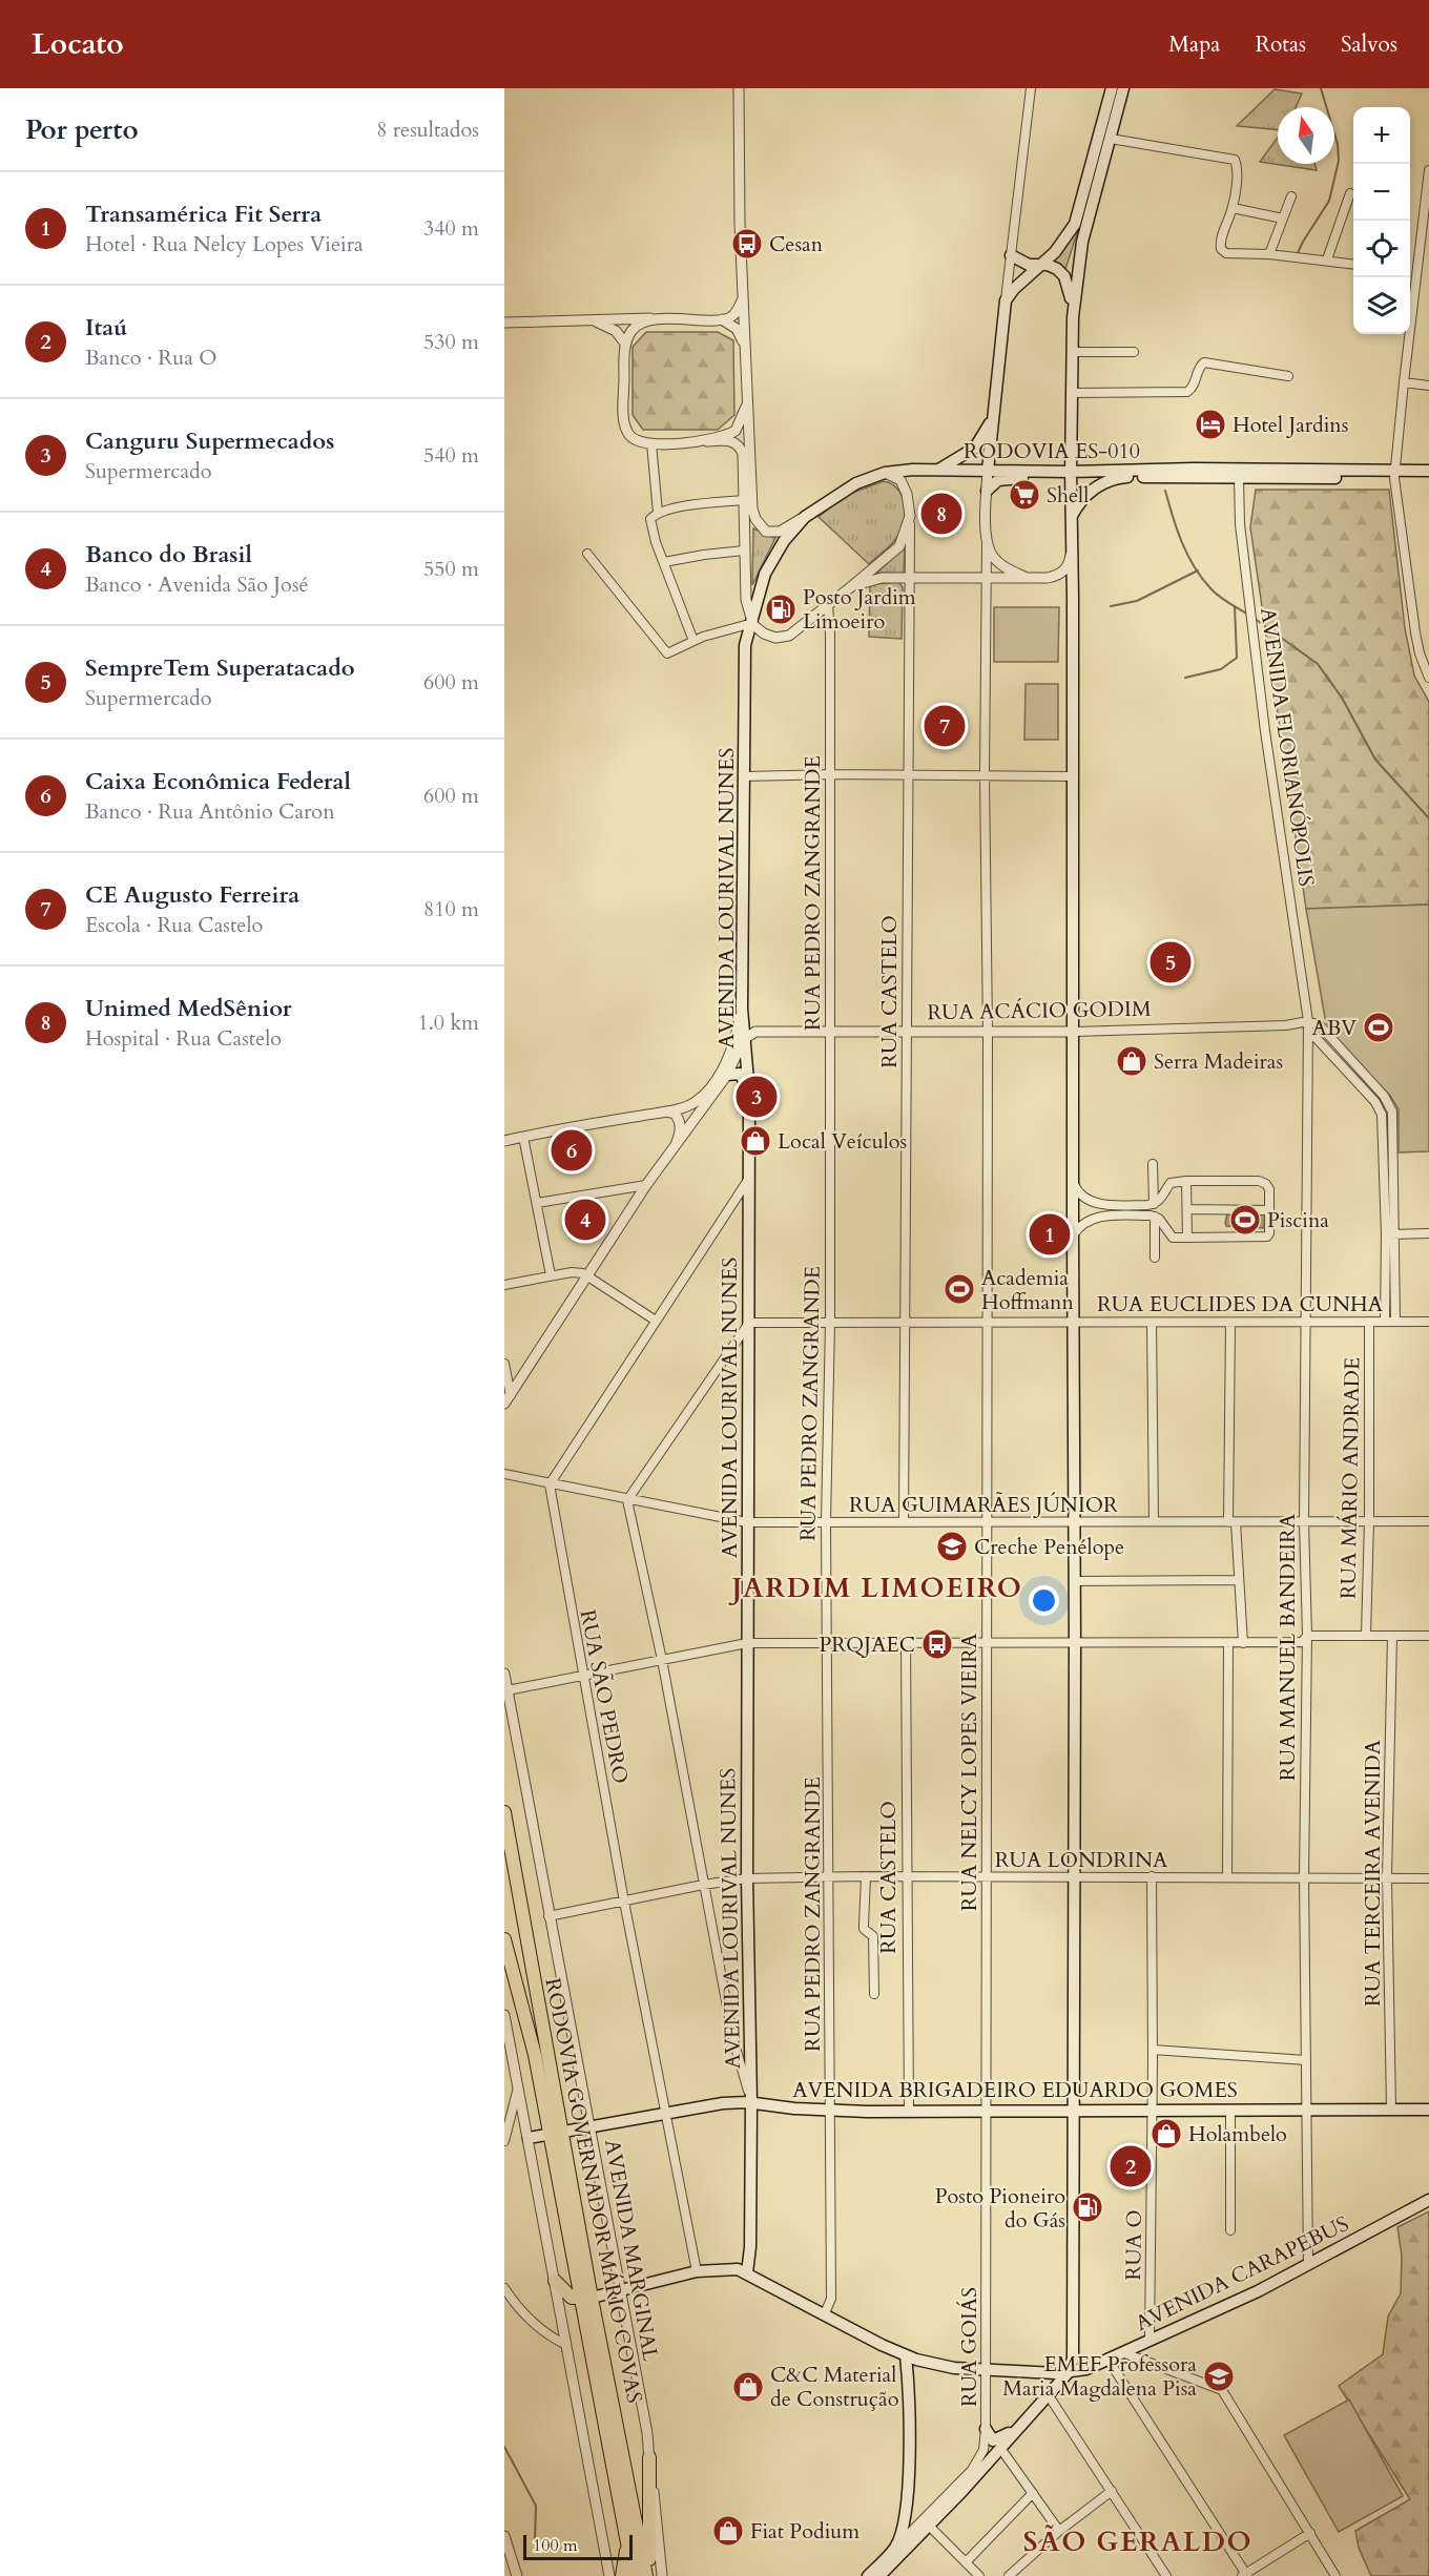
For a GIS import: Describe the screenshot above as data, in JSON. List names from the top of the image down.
{
  "streets": {
    "main road": [
      "RODOVIA ES-010",
      "AVENIDA LOURIVAL NUNES",
      "AVENIDA BRIGADEIRO EDUARDO GOMES",
      "RODOVIA GOVERNADOR MÁRIO COVAS",
      "AVENIDA CARAPEBUS"
    ],
    "street": [
      "AVENIDA FLORIANÓPOLIS",
      "RUA PEDRO ZANGRANDE",
      "RUA CASTELO",
      "RUA ACÁCIO GODIM",
      "RUA EUCLIDES DA CUNHA",
      "RUA MÁRIO ANDRADE",
      "RUA GUIMARÃES JÚNIOR",
      "RUA MANUEL BANDEIRA",
      "RUA SÃO PEDRO",
      "RUA NELCY LOPES VIEIRA",
      "RUA LONDRINA",
      "RUA TERCEIRA AVENIDA",
      "RUA O",
      "AVENIDA MARGINAL",
      "RUA GOIÁS"
    ]
  },
  "crossings": [
    ["RODOVIA ES-010", "AVENIDA FLORIANÓPOLIS"],
    ["RODOVIA ES-010", "AVENIDA LOURIVAL NUNES"],
    ["RODOVIA ES-010", "RUA CASTELO"],
    ["RODOVIA ES-010", "RUA NELCY LOPES VIEIRA"],
    ["AVENIDA FLORIANÓPOLIS", "RUA ACÁCIO GODIM"],
    ["AVENIDA FLORIANÓPOLIS", "RUA MANUEL BANDEIRA"],
    ["RUA PEDRO ZANGRANDE", "RUA ACÁCIO GODIM"],
    ["RUA PEDRO ZANGRANDE", "RUA EUCLIDES DA CUNHA"],
    ["RUA PEDRO ZANGRANDE", "RUA GUIMARÃES JÚNIOR"],
    ["RUA PEDRO ZANGRANDE", "RUA LONDRINA"],
    ["RUA PEDRO ZANGRANDE", "AVENIDA BRIGADEIRO EDUARDO GOMES"],
    ["AVENIDA LOURIVAL NUNES", "RUA ACÁCIO GODIM"],
    ["AVENIDA LOURIVAL NUNES", "RUA EUCLIDES DA CUNHA"],
    ["AVENIDA LOURIVAL NUNES", "RUA GUIMARÃES JÚNIOR"],
    ["AVENIDA LOURIVAL NUNES", "RUA LONDRINA"],
    ["AVENIDA LOURIVAL NUNES", "AVENIDA BRIGADEIRO EDUARDO GOMES"],
    ["RUA CASTELO", "RUA ACÁCIO GODIM"],
    ["RUA CASTELO", "RUA EUCLIDES DA CUNHA"],
    ["RUA CASTELO", "RUA GUIMARÃES JÚNIOR"],
    ["RUA CASTELO", "RUA LONDRINA"],
    ["RUA CASTELO", "AVENIDA BRIGADEIRO EDUARDO GOMES"],
    ["RUA ACÁCIO GODIM", "RUA MANUEL BANDEIRA"],
    ["RUA ACÁCIO GODIM", "RUA NELCY LOPES VIEIRA"],
    ["RUA EUCLIDES DA CUNHA", "RUA MÁRIO ANDRADE"],
    ["RUA EUCLIDES DA CUNHA", "RUA MANUEL BANDEIRA"],
    ["RUA EUCLIDES DA CUNHA", "RUA NELCY LOPES VIEIRA"],
    ["RUA MÁRIO ANDRADE", "RUA GUIMARÃES JÚNIOR"],
    ["RUA GUIMARÃES JÚNIOR", "RUA MANUEL BANDEIRA"],
    ["RUA GUIMARÃES JÚNIOR", "RUA SÃO PEDRO"],
    ["RUA GUIMARÃES JÚNIOR", "RUA NELCY LOPES VIEIRA"],
    ["RUA MANUEL BANDEIRA", "RUA LONDRINA"],
    ["RUA MANUEL BANDEIRA", "AVENIDA BRIGADEIRO EDUARDO GOMES"],
    ["RUA MANUEL BANDEIRA", "AVENIDA CARAPEBUS"],
    ["RUA SÃO PEDRO", "RUA LONDRINA"],
    ["RUA SÃO PEDRO", "AVENIDA BRIGADEIRO EDUARDO GOMES"],
    ["RUA NELCY LOPES VIEIRA", "RUA LONDRINA"],
    ["RUA NELCY LOPES VIEIRA", "AVENIDA BRIGADEIRO EDUARDO GOMES"],
    ["RUA NELCY LOPES VIEIRA", "RUA GOIÁS"],
    ["RUA LONDRINA", "RUA TERCEIRA AVENIDA"],
    ["RUA LONDRINA", "RUA O"],
    ["RUA LONDRINA", "AVENIDA MARGINAL"],
    ["RUA TERCEIRA AVENIDA", "AVENIDA BRIGADEIRO EDUARDO GOMES"],
    ["AVENIDA BRIGADEIRO EDUARDO GOMES", "RODOVIA GOVERNADOR MÁRIO COVAS"],
    ["AVENIDA BRIGADEIRO EDUARDO GOMES", "RUA O"],
    ["AVENIDA BRIGADEIRO EDUARDO GOMES", "AVENIDA MARGINAL"],
    ["AVENIDA BRIGADEIRO EDUARDO GOMES", "RUA GOIÁS"],
    ["RUA O", "AVENIDA CARAPEBUS"]
  ],
  "districts": ["JARDIM LIMOEIRO", "SÃO GERALDO"],
  "places": {
    "bus stop": ["Cesan", "PRQJAEC"],
    "hotel": ["Hotel Jardins"],
    "supermarket": ["Shell"],
    "fuel station": ["Posto Jardim Limoeiro", "Posto Pioneiro do Gás"],
    "sports": ["ABV", "Piscina", "Academia Hoffmann"],
    "shop": [
      "Serra Madeiras",
      "Local Veículos",
      "Holambelo",
      "C&C Material de Construção",
      "Fiat Podium"
    ],
    "school or university": ["Creche Penélope", "EMEF Professora Maria Magdalena Pisa"]
  },
  "scale_bar": "100 m",
  "north": "top",
  "page": {
    "header": "Locato",
    "nav": ["Mapa", "Rotas", "Salvos"],
    "heading": ["Por perto", "8 resultados"],
    "map_buttons": ["+", "−"],
    "list": [
      {
        "mark": "1",
        "name": "Transamérica Fit Serra",
        "note": "Hotel · Rua Nelcy Lopes Vieira",
        "value": "340 m"
      },
      {
        "mark": "2",
        "name": "Itaú",
        "note": "Banco · Rua O",
        "value": "530 m"
      },
      {
        "mark": "3",
        "name": "Canguru Supermecados",
        "note": "Supermercado",
        "value": "540 m"
      },
      {
        "mark": "4",
        "name": "Banco do Brasil",
        "note": "Banco · Avenida São José",
        "value": "550 m"
      },
      {
        "mark": "5",
        "name": "SempreTem Superatacado",
        "note": "Supermercado",
        "value": "600 m"
      },
      {
        "mark": "6",
        "name": "Caixa Econômica Federal",
        "note": "Banco · Rua Antônio Caron",
        "value": "600 m"
      },
      {
        "mark": "7",
        "name": "CE Augusto Ferreira",
        "note": "Escola · Rua Castelo",
        "value": "810 m"
      },
      {
        "mark": "8",
        "name": "Unimed MedSênior",
        "note": "Hospital · Rua Castelo",
        "value": "1.0 km"
      }
    ],
    "pins": [
      "8",
      "7",
      "5",
      "3",
      "6",
      "4",
      "1",
      "2"
    ],
    "scale": "100 m"
  }
}
